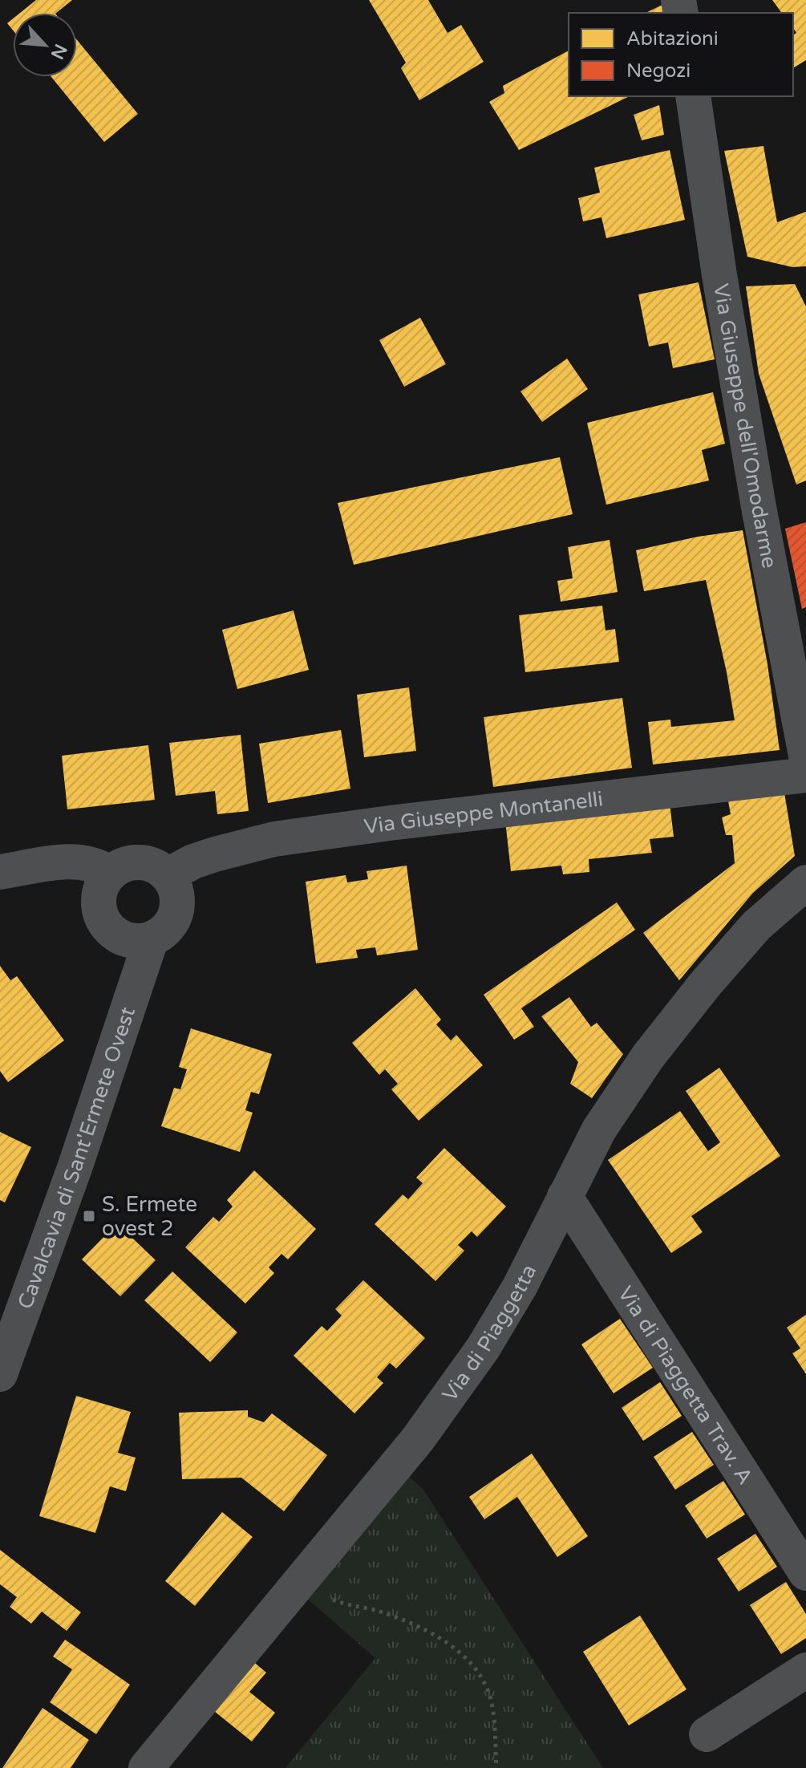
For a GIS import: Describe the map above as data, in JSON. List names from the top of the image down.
{
  "streets": {
    "street": [
      "Via Giuseppe dell'Omodarme",
      "Via Giuseppe Montanelli",
      "Cavalcavia di Sant'Ermete Ovest",
      "Via di Piaggetta",
      "Via di Piaggetta Trav. A"
    ]
  },
  "crossings": [
    ["Via Giuseppe Montanelli", "Cavalcavia di Sant'Ermete Ovest"],
    ["Via di Piaggetta", "Via di Piaggetta Trav. A"]
  ],
  "places": {
    "transit": ["S. Ermete ovest 2"]
  },
  "legend": ["Abitazioni", "Negozi"],
  "north": "bottom right"
}
